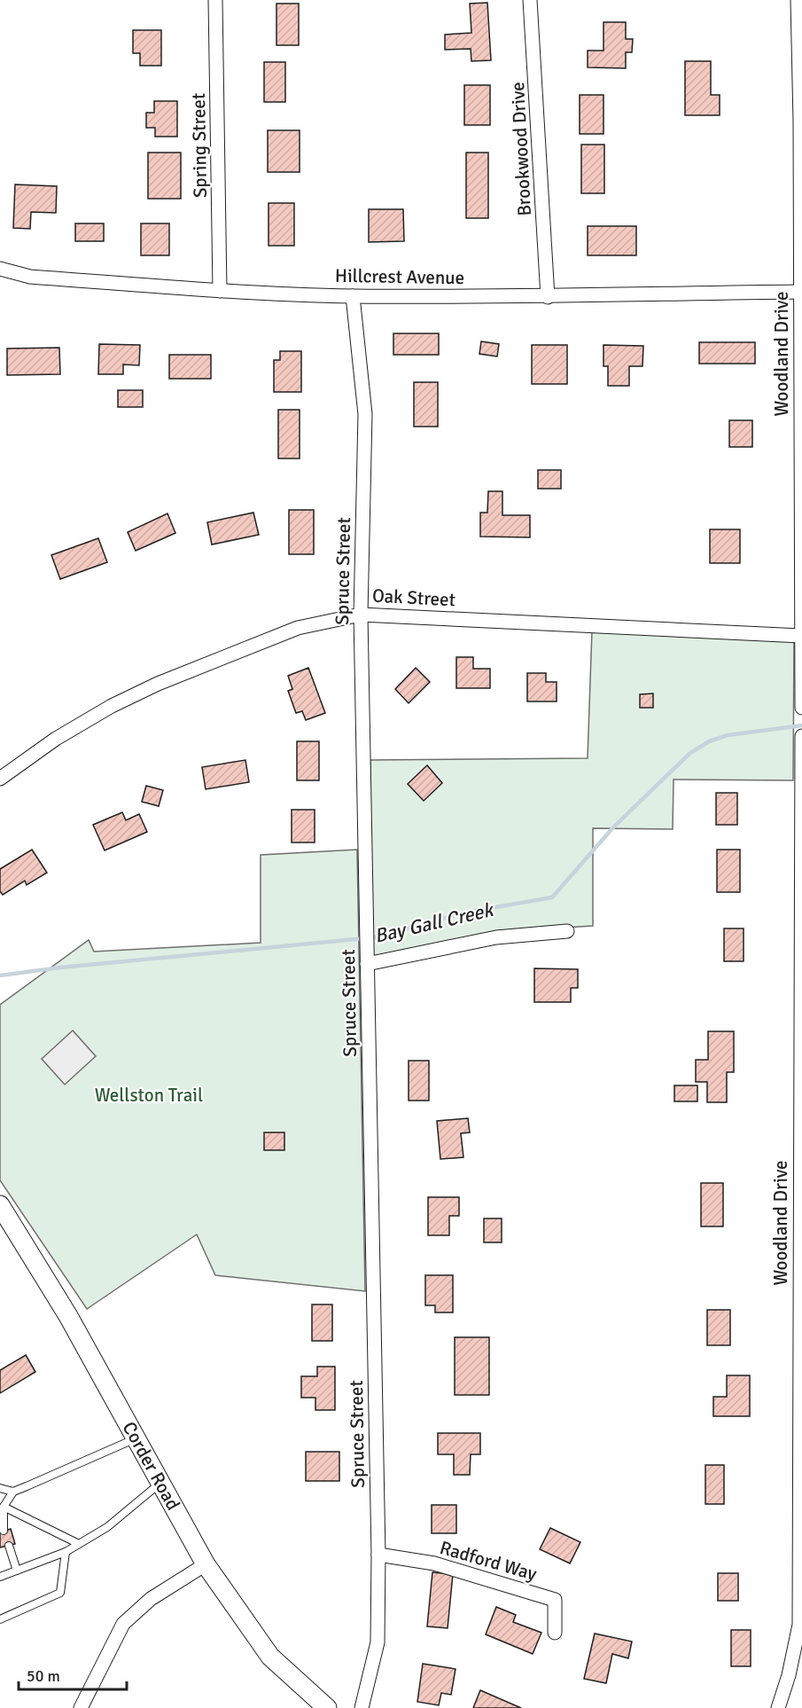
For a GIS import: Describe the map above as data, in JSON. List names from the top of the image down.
{
  "streets": {
    "street": [
      "Spring Street",
      "Brookwood Drive",
      "Hillcrest Avenue",
      "Woodland Drive",
      "Spruce Street",
      "Oak Street",
      "Corder Road",
      "Radford Way"
    ]
  },
  "crossings": [
    ["Spring Street", "Hillcrest Avenue"],
    ["Brookwood Drive", "Hillcrest Avenue"],
    ["Hillcrest Avenue", "Woodland Drive"],
    ["Hillcrest Avenue", "Spruce Street"],
    ["Woodland Drive", "Oak Street"],
    ["Spruce Street", "Oak Street"],
    ["Spruce Street", "Radford Way"]
  ],
  "water": ["Bay Gall Creek"],
  "parks": ["Wellston Trail"],
  "scale_bar": "50 m"
}
